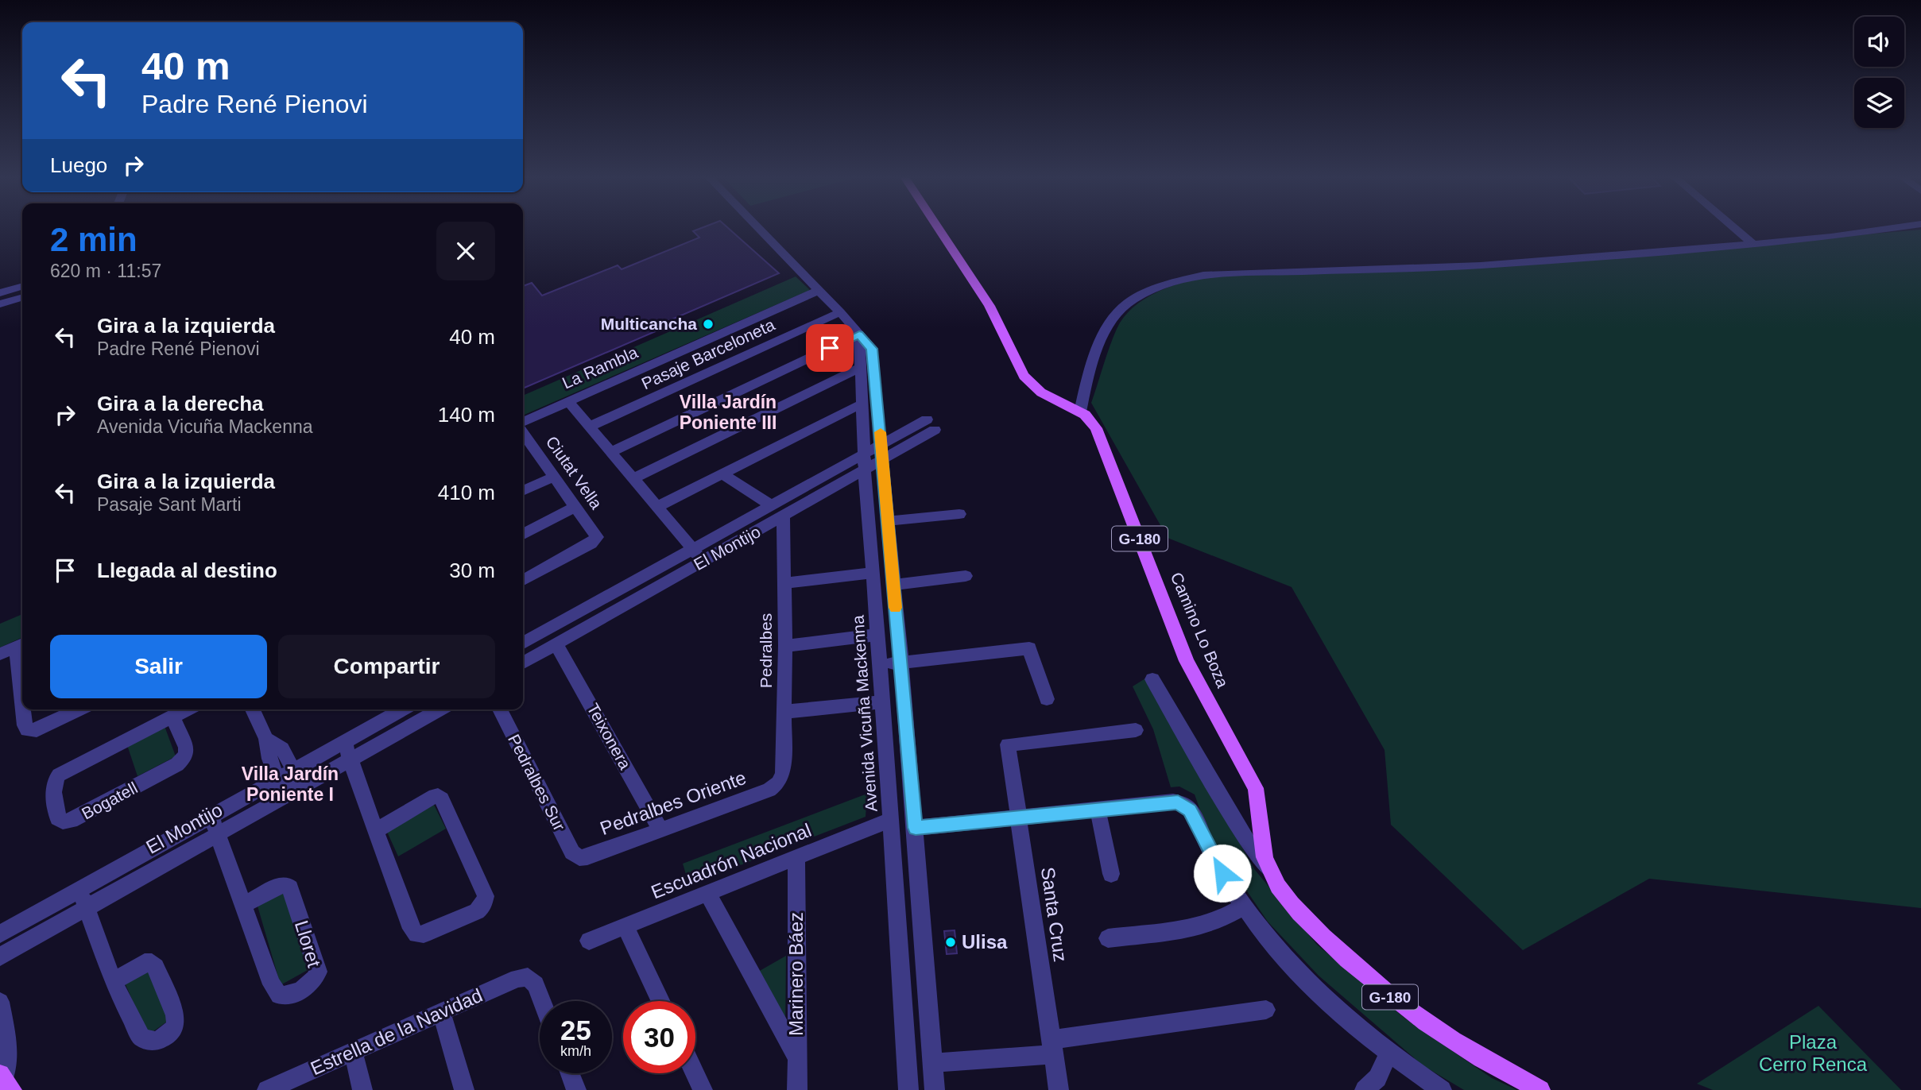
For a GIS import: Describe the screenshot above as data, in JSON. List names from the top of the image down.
{
  "streets": {
    "main road": ["G-180", "Camino Lo Boza"],
    "street": [
      "Pasaje Barceloneta",
      "La Rambla",
      "Ciutat Vella",
      "El Montijo",
      "Pedralbes",
      "Avenida Vicuña Mackenna",
      "Teixonera",
      "Pedralbes Sur",
      "Bogatell",
      "Pedralbes Oriente",
      "Escuadrón Nacional",
      "Santa Cruz",
      "Lloret",
      "Marinero Báez",
      "Estrella de la Navidad"
    ]
  },
  "crossings": [
    ["El Montijo", "Pedralbes"],
    ["El Montijo", "Avenida Vicuña Mackenna"],
    ["El Montijo", "Teixonera"],
    ["El Montijo", "Lloret"],
    ["Pedralbes", "Pedralbes Oriente"],
    ["Avenida Vicuña Mackenna", "Escuadrón Nacional"],
    ["Teixonera", "Pedralbes Oriente"],
    ["Pedralbes Sur", "Pedralbes Oriente"],
    ["Escuadrón Nacional", "Marinero Báez"]
  ],
  "districts": ["Villa Jardín Poniente III", "Villa Jardín Poniente I"],
  "parks": ["Plaza Cerro Renca"],
  "places": ["Multicancha", "Ulisa"],
  "page": {
    "turn": ["40 m", "Padre René Pienovi"],
    "then": "Luego",
    "heading": ["2 min", "620 m · 11:57"],
    "list": [
      {
        "name": "Gira a la izquierda",
        "note": "Padre René Pienovi",
        "value": "40 m"
      },
      {
        "name": "Gira a la derecha",
        "note": "Avenida Vicuña Mackenna",
        "value": "140 m"
      },
      {
        "name": "Gira a la izquierda",
        "note": "Pasaje Sant Marti",
        "value": "410 m"
      },
      {
        "name": "Llegada al destino",
        "value": "30 m"
      }
    ],
    "buttons": ["Salir", "Compartir"],
    "speed": "25 km/h",
    "limit": "30"
  }
}
